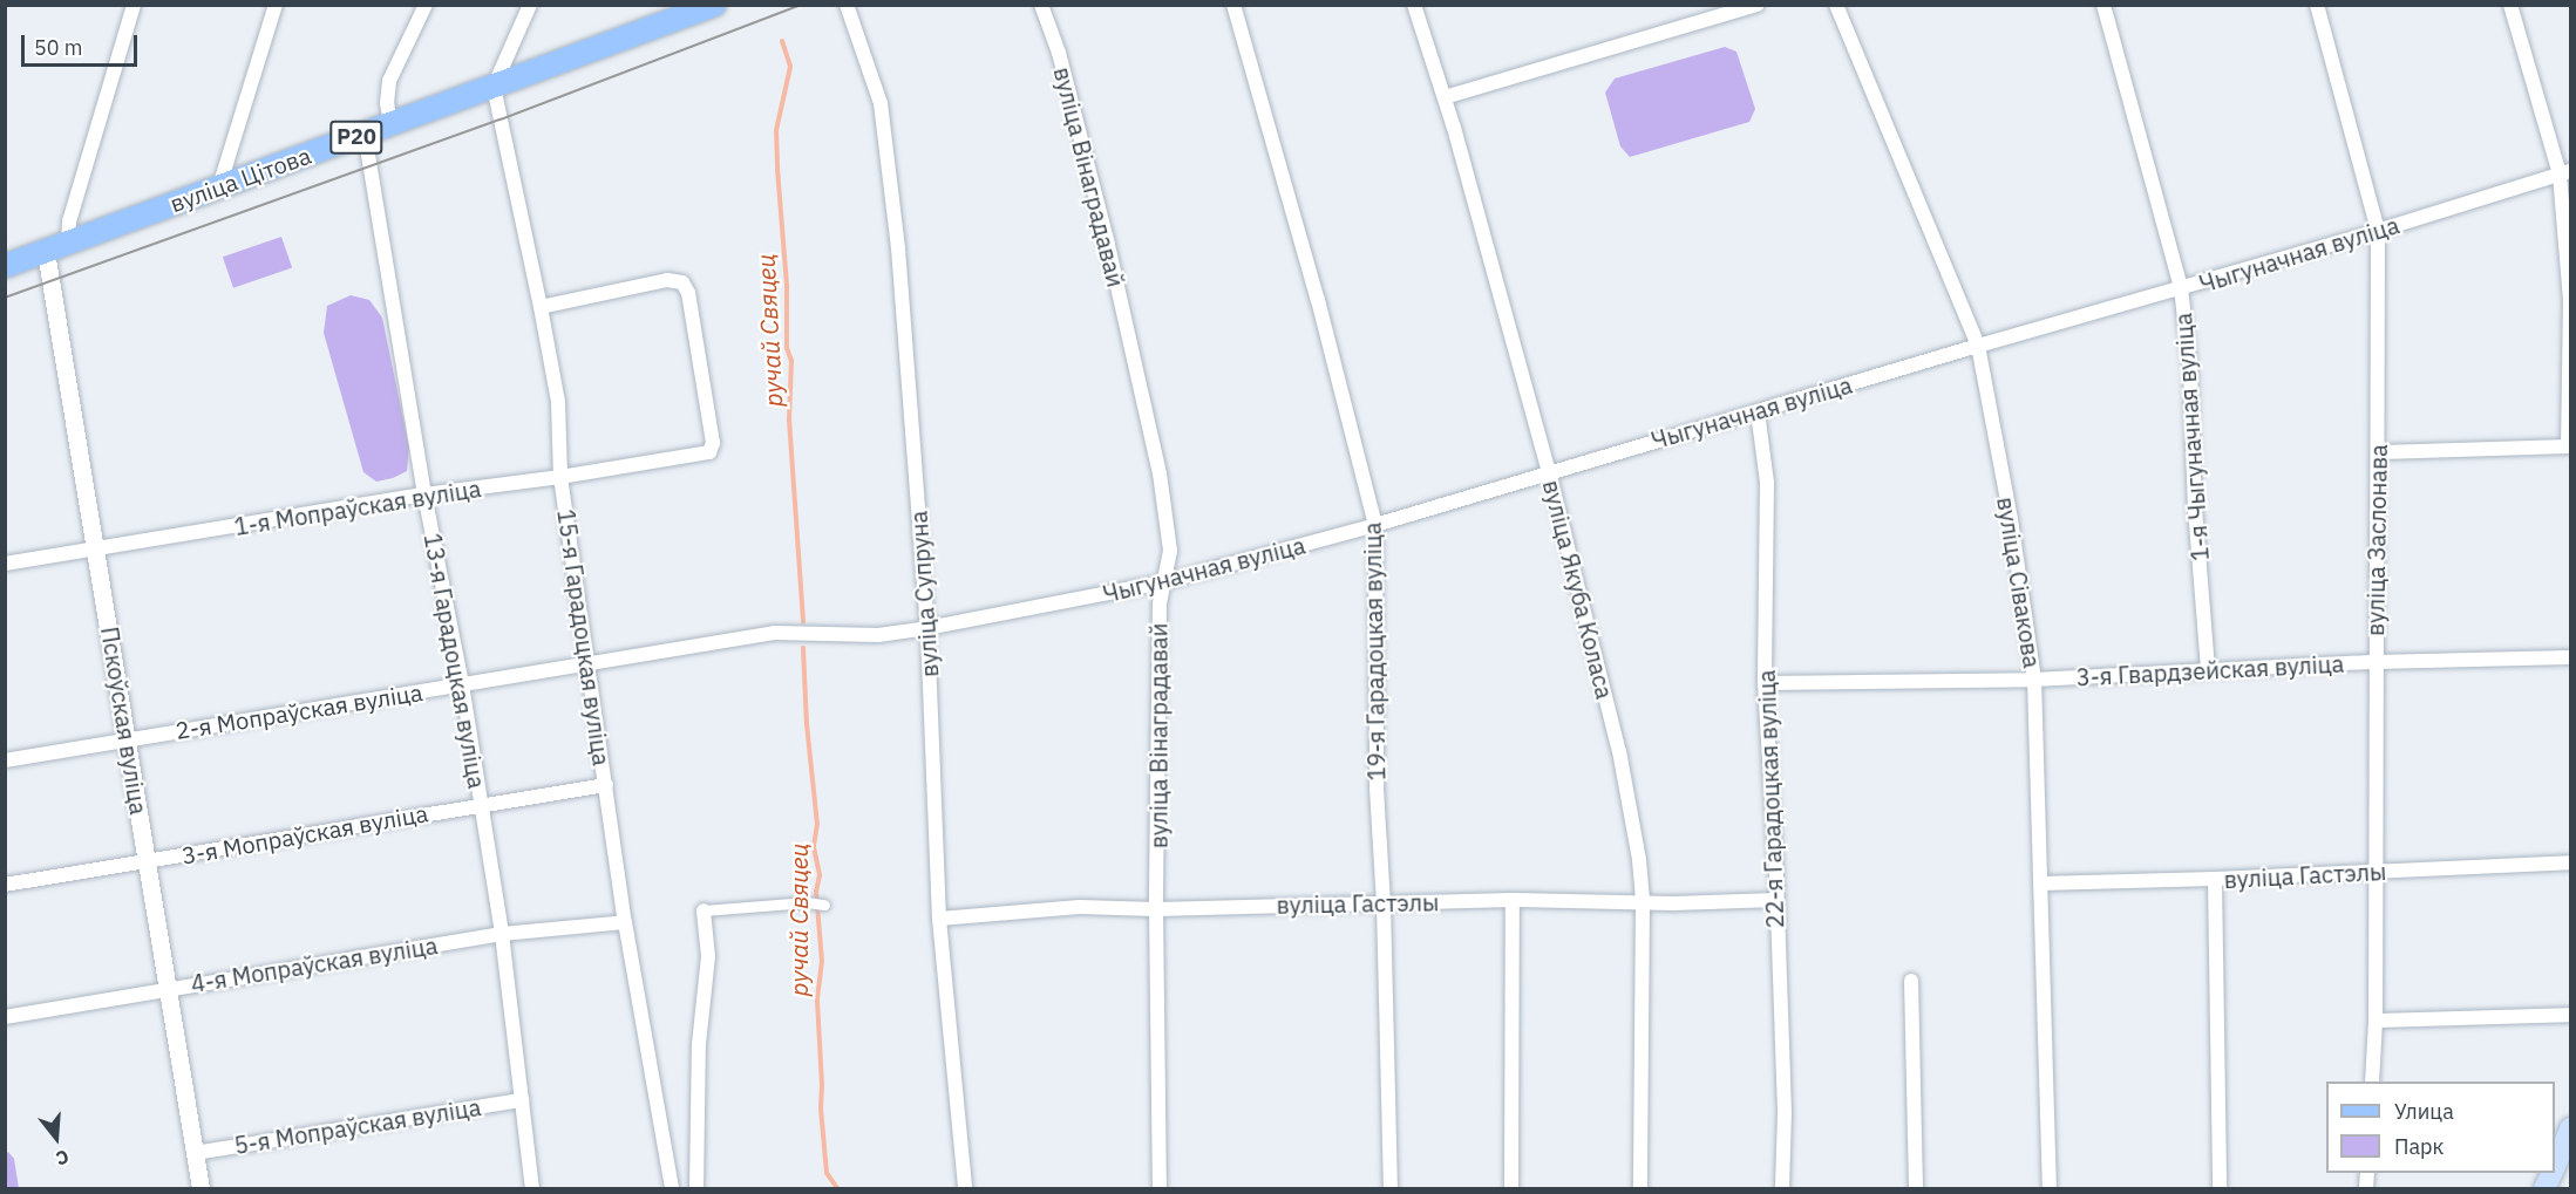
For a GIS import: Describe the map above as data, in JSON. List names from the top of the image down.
{
  "streets": {
    "main road": ["Р20", "вуліца Цітова"],
    "street": [
      "вуліца Вінаградавай",
      "Чыгуначная вуліца",
      "1-я Чыгуначная вуліца",
      "1-я Мопраўская вуліца",
      "вуліца Заслонава",
      "вуліца Сівакова",
      "вуліца Якуба Коласа",
      "вуліца Супруна",
      "15-я Гарадоцкая вуліца",
      "19-я Гарадоцкая вуліца",
      "13-я Гарадоцкая вуліца",
      "3-я Гвардзейская вуліца",
      "2-я Мопраўская вуліца",
      "Пскоўская вуліца",
      "22-я Гарадоцкая вуліца",
      "3-я Мопраўская вуліца",
      "вуліца Гастэлы",
      "4-я Мопраўская вуліца",
      "5-я Мопраўская вуліца"
    ]
  },
  "crossings": [
    ["вуліца Вінаградавай", "Чыгуначная вуліца"],
    ["вуліца Вінаградавай", "вуліца Гастэлы"],
    ["вуліца Цітова", "15-я Гарадоцкая вуліца"],
    ["вуліца Цітова", "13-я Гарадоцкая вуліца"],
    ["вуліца Цітова", "Пскоўская вуліца"],
    ["Чыгуначная вуліца", "1-я Чыгуначная вуліца"],
    ["Чыгуначная вуліца", "вуліца Заслонава"],
    ["Чыгуначная вуліца", "вуліца Сівакова"],
    ["Чыгуначная вуліца", "вуліца Якуба Коласа"],
    ["Чыгуначная вуліца", "вуліца Супруна"],
    ["Чыгуначная вуліца", "19-я Гарадоцкая вуліца"],
    ["Чыгуначная вуліца", "2-я Мопраўская вуліца"],
    ["Чыгуначная вуліца", "22-я Гарадоцкая вуліца"],
    ["1-я Чыгуначная вуліца", "3-я Гвардзейская вуліца"],
    ["1-я Мопраўская вуліца", "15-я Гарадоцкая вуліца"],
    ["1-я Мопраўская вуліца", "13-я Гарадоцкая вуліца"],
    ["1-я Мопраўская вуліца", "Пскоўская вуліца"],
    ["вуліца Заслонава", "3-я Гвардзейская вуліца"],
    ["вуліца Заслонава", "вуліца Гастэлы"],
    ["вуліца Сівакова", "3-я Гвардзейская вуліца"],
    ["вуліца Сівакова", "вуліца Гастэлы"],
    ["вуліца Якуба Коласа", "вуліца Гастэлы"],
    ["вуліца Супруна", "2-я Мопраўская вуліца"],
    ["вуліца Супруна", "вуліца Гастэлы"],
    ["15-я Гарадоцкая вуліца", "2-я Мопраўская вуліца"],
    ["15-я Гарадоцкая вуліца", "3-я Мопраўская вуліца"],
    ["15-я Гарадоцкая вуліца", "4-я Мопраўская вуліца"],
    ["19-я Гарадоцкая вуліца", "вуліца Гастэлы"],
    ["13-я Гарадоцкая вуліца", "2-я Мопраўская вуліца"],
    ["13-я Гарадоцкая вуліца", "3-я Мопраўская вуліца"],
    ["13-я Гарадоцкая вуліца", "4-я Мопраўская вуліца"],
    ["13-я Гарадоцкая вуліца", "5-я Мопраўская вуліца"],
    ["3-я Гвардзейская вуліца", "22-я Гарадоцкая вуліца"],
    ["2-я Мопраўская вуліца", "Пскоўская вуліца"],
    ["Пскоўская вуліца", "3-я Мопраўская вуліца"],
    ["Пскоўская вуліца", "4-я Мопраўская вуліца"],
    ["Пскоўская вуліца", "5-я Мопраўская вуліца"],
    ["22-я Гарадоцкая вуліца", "вуліца Гастэлы"]
  ],
  "water": ["ручай Свяцец"],
  "legend": ["Улица", "Парк"],
  "scale_bar": "50 m",
  "north": "bottom"
}
